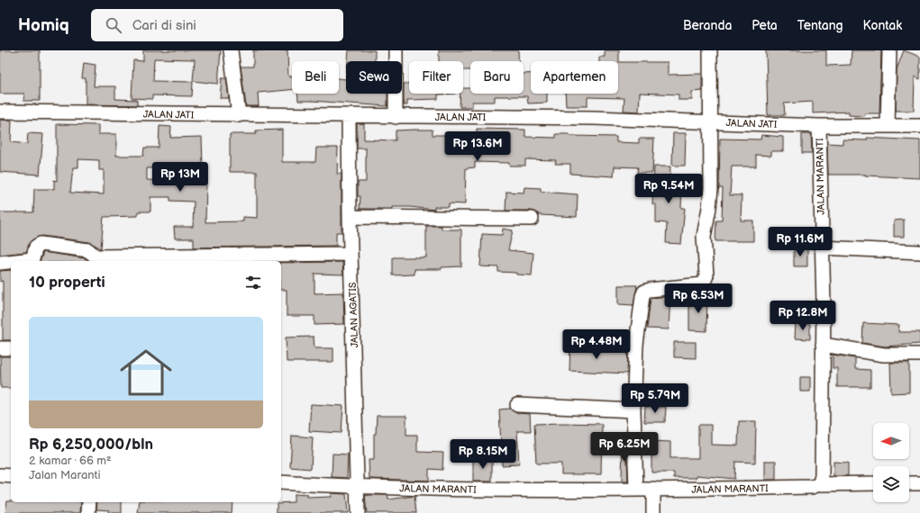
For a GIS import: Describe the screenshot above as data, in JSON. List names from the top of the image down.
{
  "streets": {
    "street": ["JALAN JATI", "JALAN MARANTI", "JALAN AGATIS"]
  },
  "crossings": [
    ["JALAN JATI", "JALAN MARANTI"],
    ["JALAN JATI", "JALAN AGATIS"],
    ["JALAN MARANTI", "JALAN AGATIS"]
  ],
  "north": "left",
  "page": {
    "header": "Homiq",
    "search": "Cari di sini",
    "nav": [
      "Beranda",
      "Peta",
      "Tentang",
      "Kontak"
    ],
    "chip": [
      "Beli",
      "Sewa",
      "Filter",
      "Baru",
      "Apartemen"
    ],
    "price": [
      "Rp 13.6M",
      "Rp 13M",
      "Rp 9.54M",
      "Rp 11.6M",
      "Rp 6.53M",
      "Rp 12.8M",
      "Rp 4.48M",
      "Rp 5.79M",
      "Rp 6.25M",
      "Rp 8.15M"
    ],
    "heading": "10 properti",
    "list": [
      {
        "name": "Rp 6,250,000/bln",
        "note": "2 kamar · 66 m² · Jalan Maranti"
      }
    ]
  }
}
